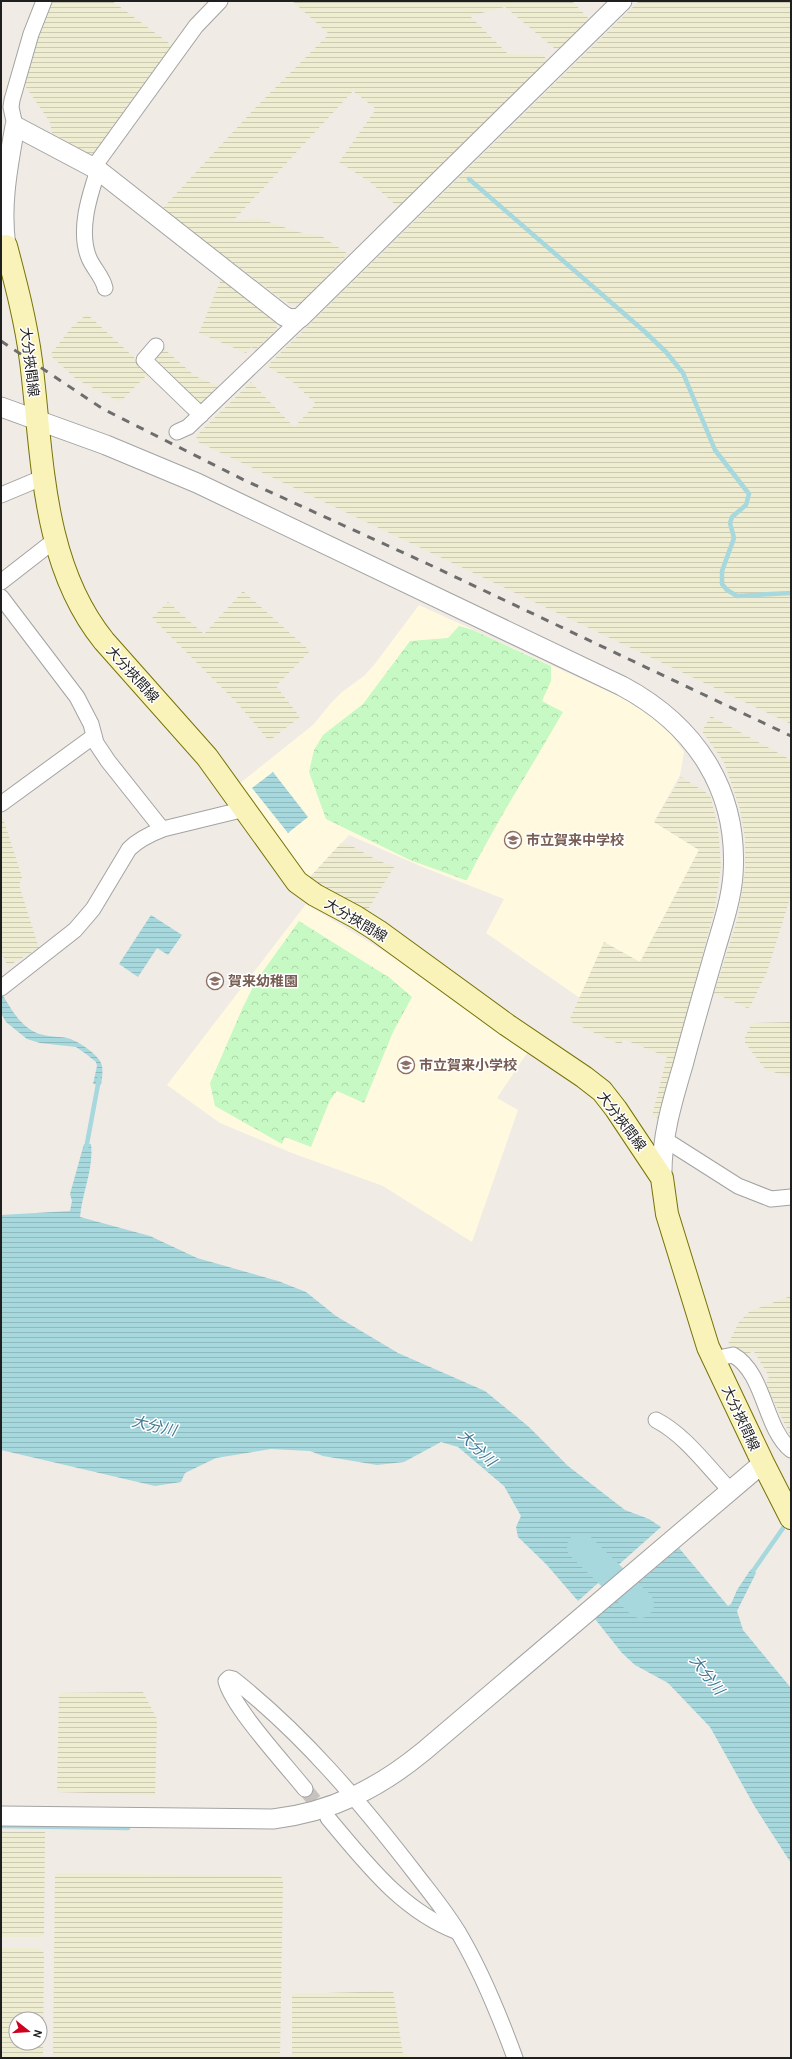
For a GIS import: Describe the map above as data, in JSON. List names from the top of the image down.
{
  "streets": {
    "main road": ["大分挾間線"]
  },
  "water": ["大分川"],
  "places": {
    "school or university": ["市立賀来中学校", "賀来幼稚園", "市立賀来小学校"]
  },
  "north": "right"
}
